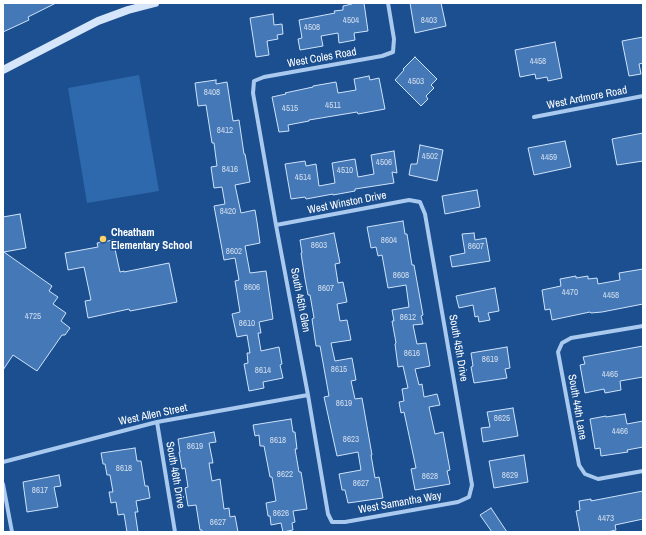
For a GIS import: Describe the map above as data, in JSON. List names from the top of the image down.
{
  "streets": {
    "street": [
      "West Coles Road",
      "West Ardmore Road",
      "West Winston Drive",
      "South 45th Glen",
      "South 45th Drive",
      "South 44th Lane",
      "West Allen Street",
      "South 46th Drive",
      "West Samantha Way"
    ]
  },
  "crossings": [
    ["West Coles Road", "South 45th Glen"],
    ["West Winston Drive", "South 45th Glen"],
    ["West Winston Drive", "South 45th Drive"],
    ["South 45th Glen", "West Allen Street"],
    ["South 45th Glen", "West Samantha Way"],
    ["South 45th Drive", "West Samantha Way"],
    ["West Allen Street", "South 46th Drive"]
  ],
  "places": ["Cheatham Elementary School"],
  "house_numbers": [
    "4504",
    "8403",
    "4508",
    "4458",
    "4503",
    "8408",
    "4511",
    "4515",
    "8412",
    "4502",
    "4459",
    "4506",
    "8416",
    "4510",
    "4514",
    "8420",
    "8604",
    "8603",
    "8607",
    "8602",
    "8608",
    "8606",
    "8607",
    "4470",
    "4458",
    "4725",
    "8612",
    "8610",
    "8616",
    "8619",
    "8615",
    "8614",
    "4465",
    "8619",
    "8625",
    "4466",
    "8623",
    "8618",
    "8619",
    "8618",
    "8622",
    "8629",
    "8628",
    "8627",
    "8617",
    "8626",
    "4473",
    "8627"
  ]
}
